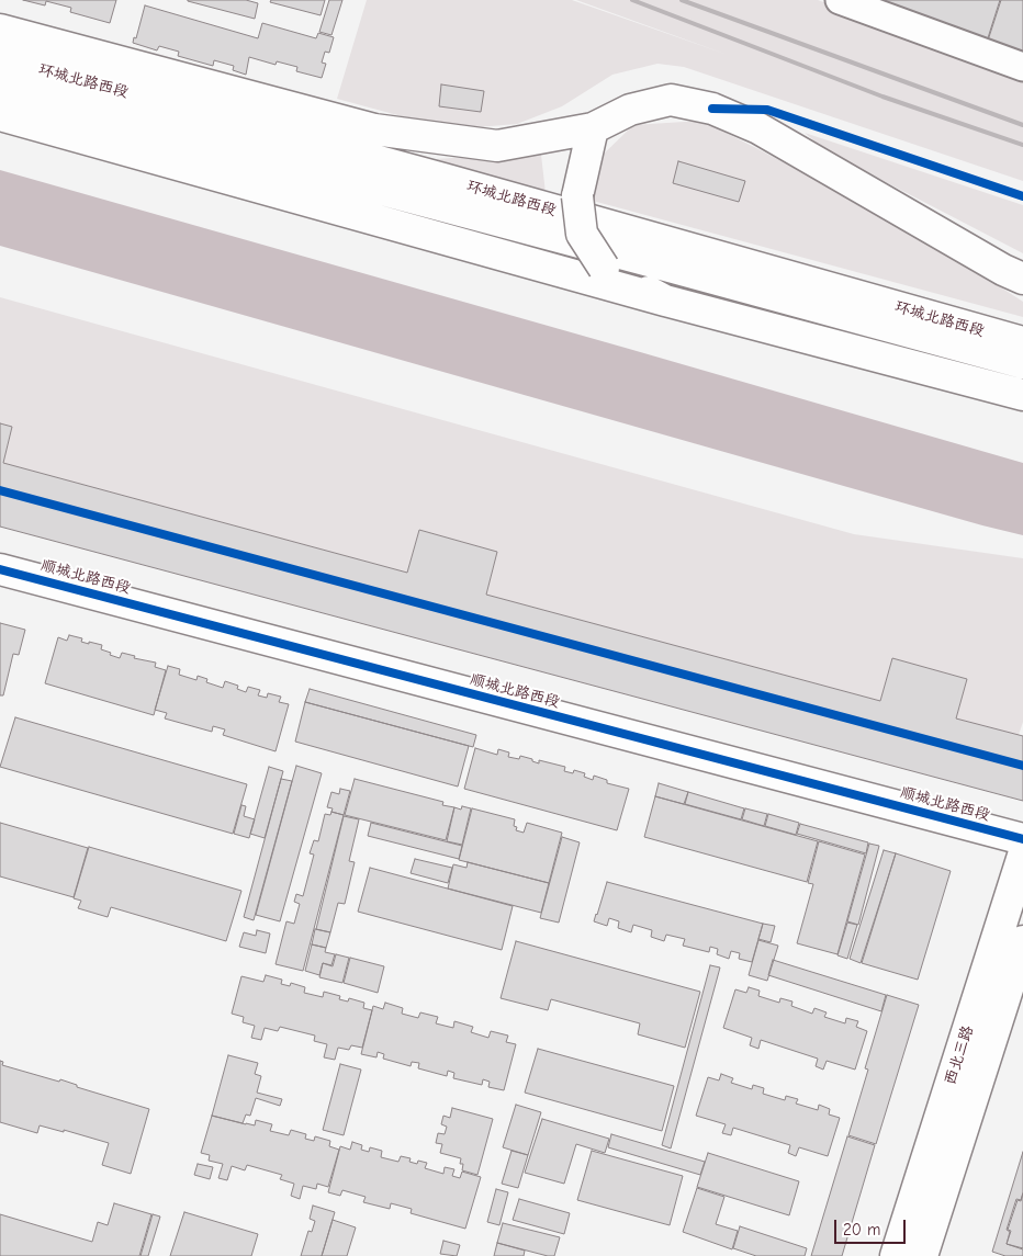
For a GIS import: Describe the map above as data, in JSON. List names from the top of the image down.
{
  "streets": {
    "main road": ["环城北路西段", "顺城北路西段", "西北三路"]
  },
  "scale_bar": "20 m"
}
